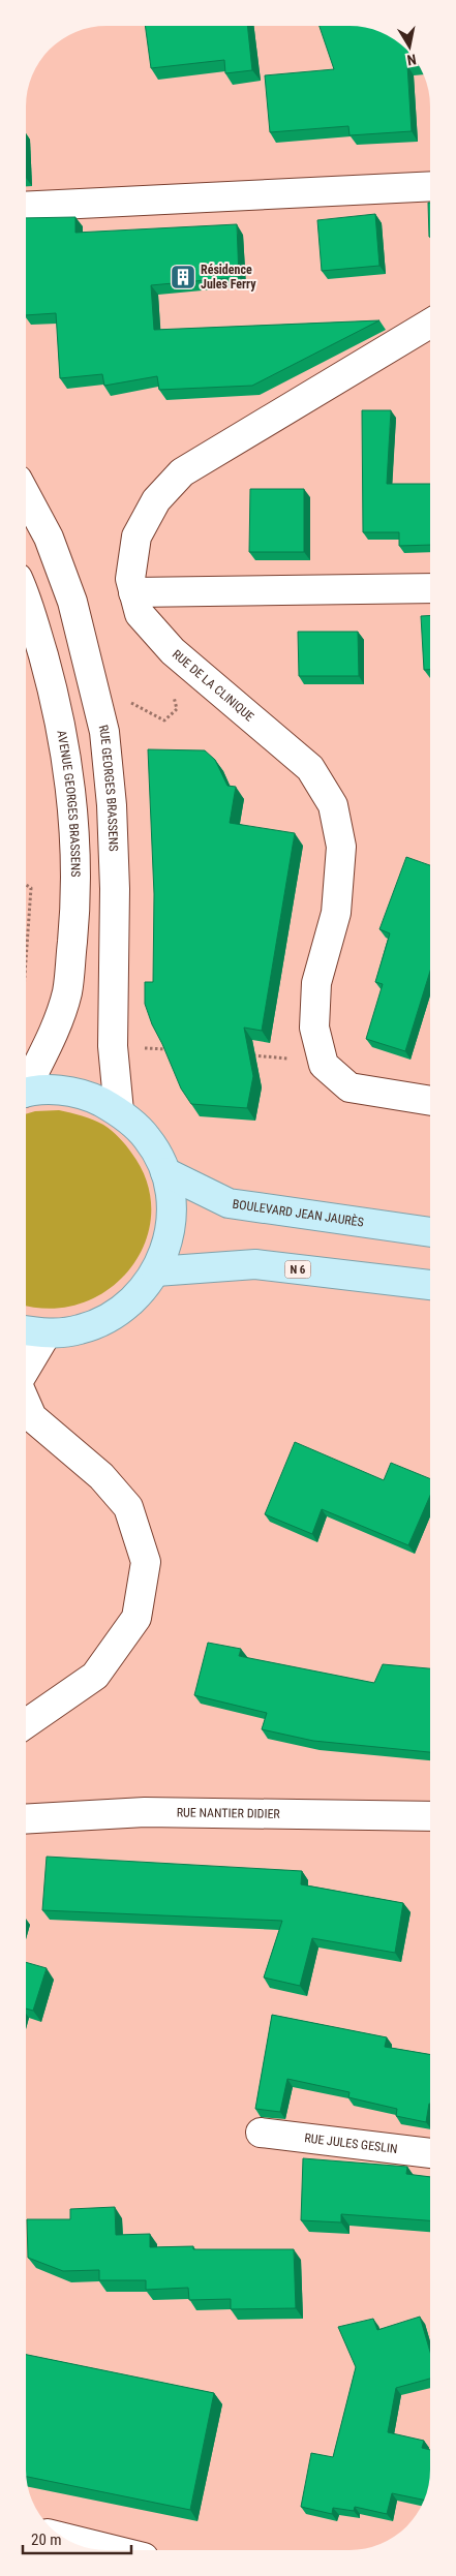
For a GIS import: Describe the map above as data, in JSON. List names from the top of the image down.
{
  "streets": {
    "main road": ["BOULEVARD JEAN JAURÈS", "N 6"],
    "street": [
      "RUE DE LA CLINIQUE",
      "RUE GEORGES BRASSENS",
      "AVENUE GEORGES BRASSENS",
      "RUE NANTIER DIDIER",
      "RUE JULES GESLIN"
    ]
  },
  "places": {
    "building": ["Résidence Jules Ferry"]
  },
  "scale_bar": "20 m",
  "north": "bottom"
}
